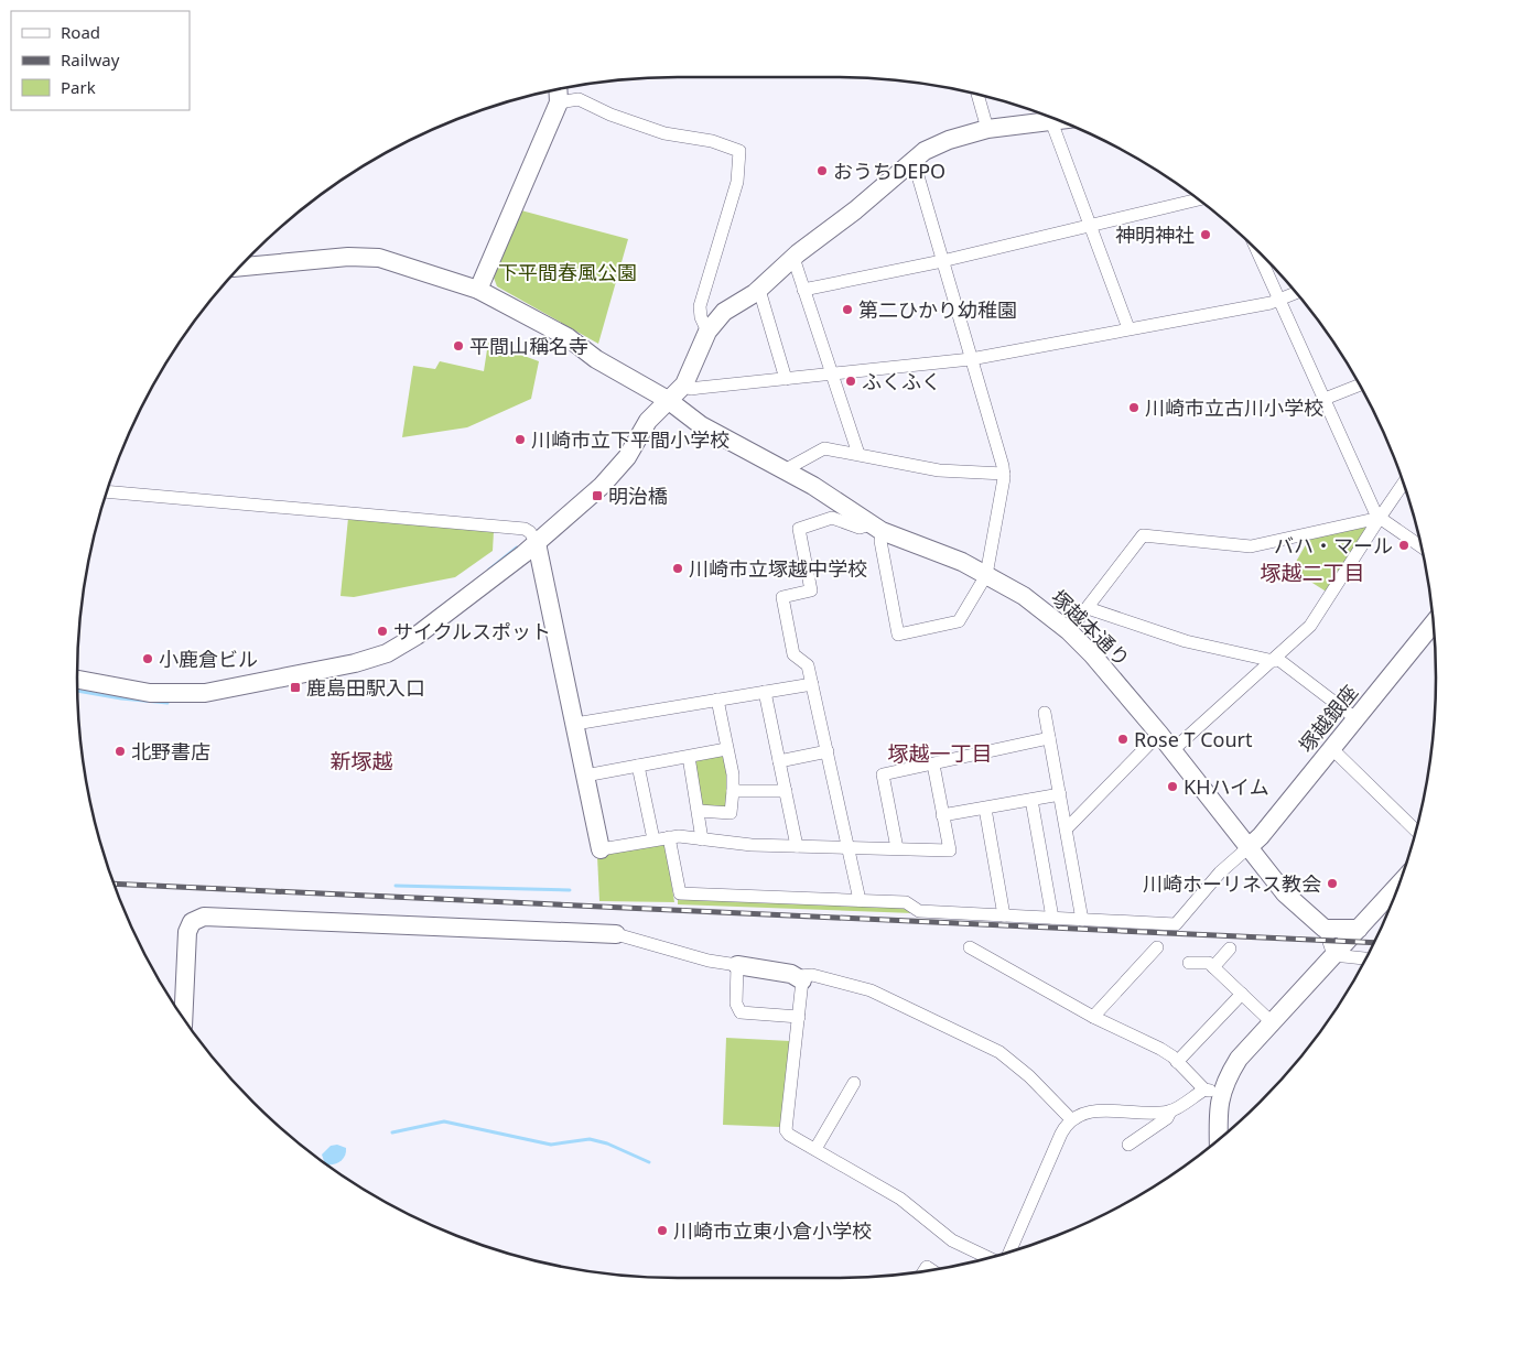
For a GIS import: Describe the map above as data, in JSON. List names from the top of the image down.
{
  "streets": {
    "street": ["塚越本通り", "塚越銀座"]
  },
  "crossings": [
    ["塚越本通り", "塚越銀座"]
  ],
  "districts": ["塚越二丁目", "塚越一丁目", "新塚越"],
  "parks": ["下平間春風公園"],
  "places": {
    "other": [
      "おうちDEPO",
      "神明神社",
      "第二ひかり幼稚園",
      "平間山稱名寺",
      "ふくふく",
      "川崎市立古川小学校",
      "川崎市立下平間小学校",
      "バハ・マール",
      "川崎市立塚越中学校",
      "サイクルスポット",
      "小鹿倉ビル",
      "Rose T Court",
      "北野書店",
      "KHハイム",
      "川崎ホーリネス教会",
      "川崎市立東小倉小学校"
    ],
    "transit": ["明治橋", "鹿島田駅入口"]
  },
  "legend": ["Road", "Railway", "Park"]
}
